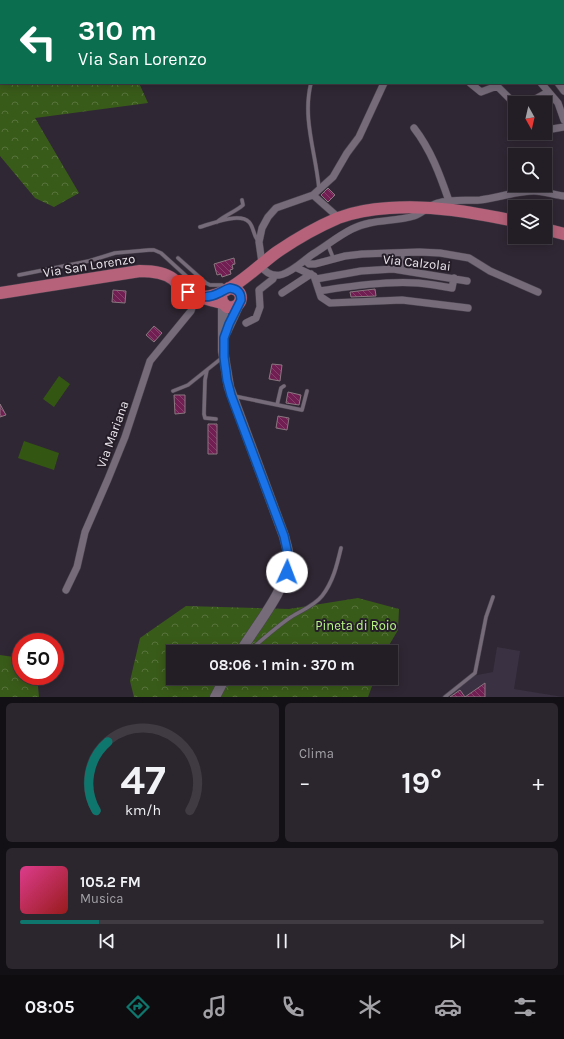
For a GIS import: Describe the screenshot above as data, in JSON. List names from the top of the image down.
{
  "streets": {
    "main road": ["Via San Lorenzo"],
    "street": ["Via Calzolai", "Via Mariana"]
  },
  "crossings": [
    ["Via San Lorenzo", "Via Mariana"]
  ],
  "parks": ["Pineta di Roio"],
  "north": "bottom",
  "page": {
    "turn": ["310 m", "Via San Lorenzo"],
    "limit": "50",
    "trip": "08:06 · 1 min · 370 m",
    "tile": "Clima",
    "heat": ["−", "19°", "+"],
    "song": ["105.2 FM", "Musica"],
    "tabs": "08:05",
    "gauge": ["47", "km/h"]
  }
}
